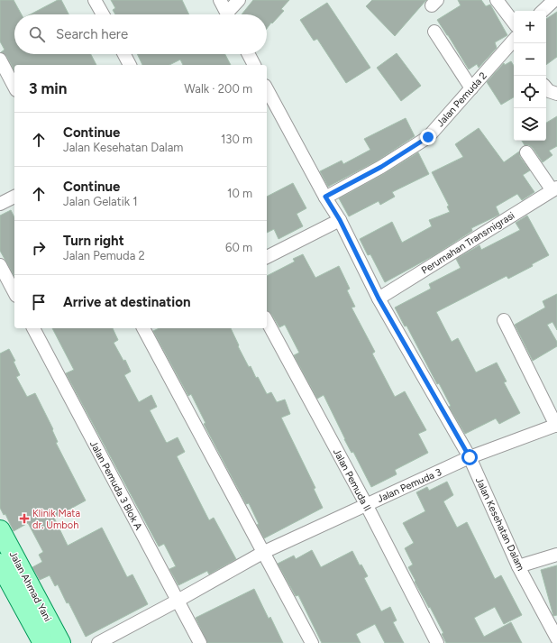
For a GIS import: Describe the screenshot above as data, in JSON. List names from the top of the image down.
{
  "streets": {
    "main road": ["Jalan Ahmad Yani"],
    "street": [
      "Jalan Pemuda 2",
      "Perumahan Transmigrasi",
      "Jalan Pemuda II",
      "Jalan Pemuda 3 Blok A",
      "Jalan Pemuda 3",
      "Jalan Kesehatan Dalam"
    ]
  },
  "crossings": [
    ["Jalan Pemuda 2", "Jalan Kesehatan Dalam"],
    ["Perumahan Transmigrasi", "Jalan Kesehatan Dalam"],
    ["Jalan Pemuda II", "Jalan Pemuda 3"],
    ["Jalan Pemuda 3 Blok A", "Jalan Pemuda 3"],
    ["Jalan Pemuda 3", "Jalan Kesehatan Dalam"]
  ],
  "places": {
    "health": ["Klinik Mata dr. Umboh"]
  },
  "page": {
    "map_buttons": ["+", "−"],
    "search": "Search here",
    "heading": ["3 min", "Walk · 200 m"],
    "list": [
      ["Continue", "Jalan Kesehatan Dalam", "130 m"],
      ["Continue", "Jalan Gelatik 1", "10 m"],
      ["Turn right", "Jalan Pemuda 2", "60 m"],
      "Arrive at destination"
    ]
  }
}
